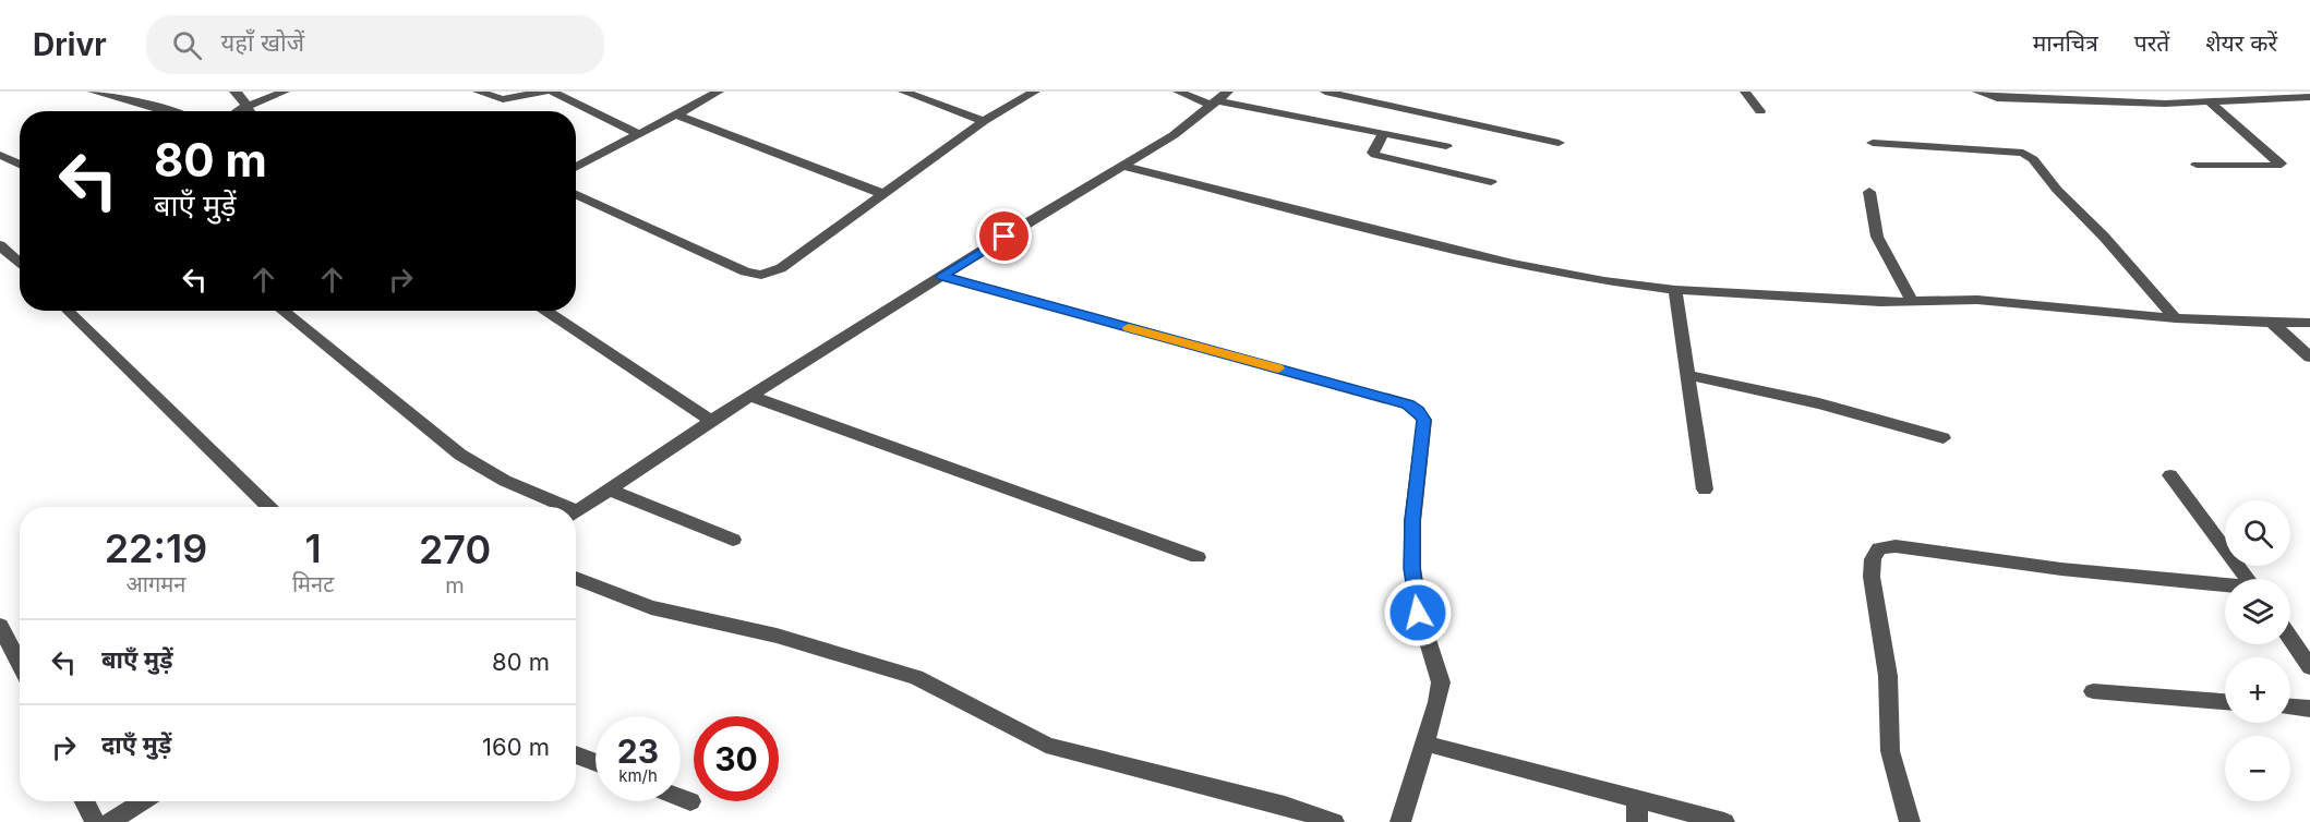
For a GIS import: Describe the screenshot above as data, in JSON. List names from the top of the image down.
{
  "page": {
    "header": "Drivr",
    "search": "यहाँ खोजें",
    "nav": ["मानचित्र", "परतें", "शेयर करें"],
    "turn": ["80 m", "बाएँ मुड़ें"],
    "map_buttons": ["+", "−"],
    "eta": [
      "22:19",
      "आगमन",
      "1",
      "मिनट",
      "270",
      "m"
    ],
    "list": [
      {
        "name": "बाएँ मुड़ें",
        "value": "80 m"
      },
      {
        "name": "दाएँ मुड़ें",
        "value": "160 m"
      }
    ],
    "speed": "23 km/h",
    "limit": "30"
  }
}
